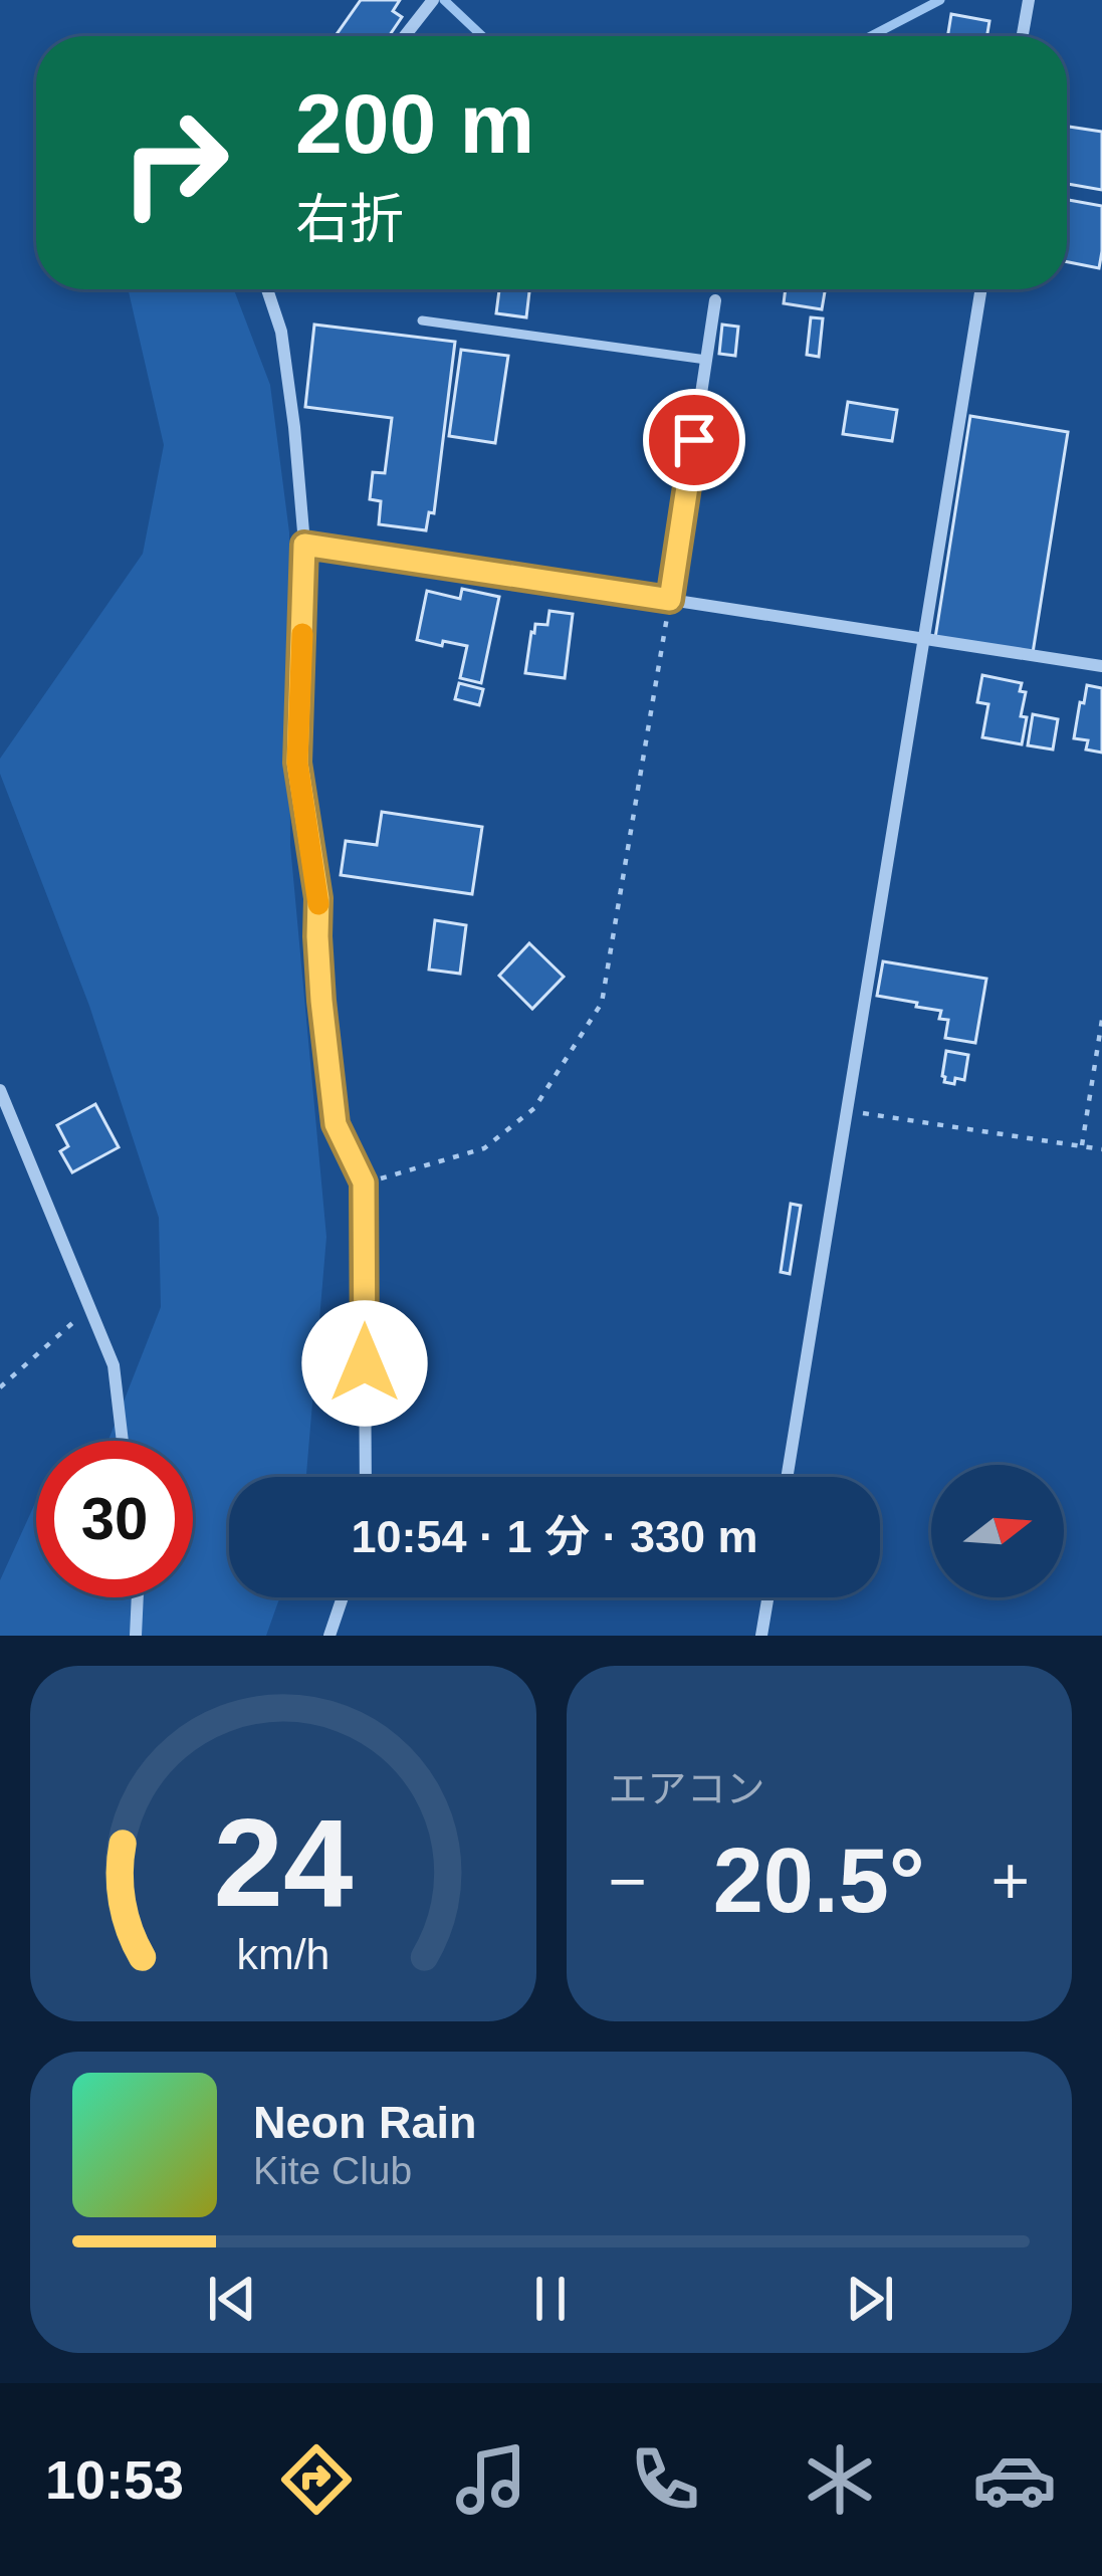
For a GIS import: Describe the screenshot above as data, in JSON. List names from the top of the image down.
{
  "north": "right",
  "page": {
    "turn": ["200 m", "右折"],
    "limit": "30",
    "trip": "10:54 · 1 分 · 330 m",
    "tile": "エアコン",
    "heat": ["−", "20.5°", "+"],
    "song": ["Neon Rain", "Kite Club"],
    "tabs": "10:53",
    "gauge": ["24", "km/h"]
  }
}
